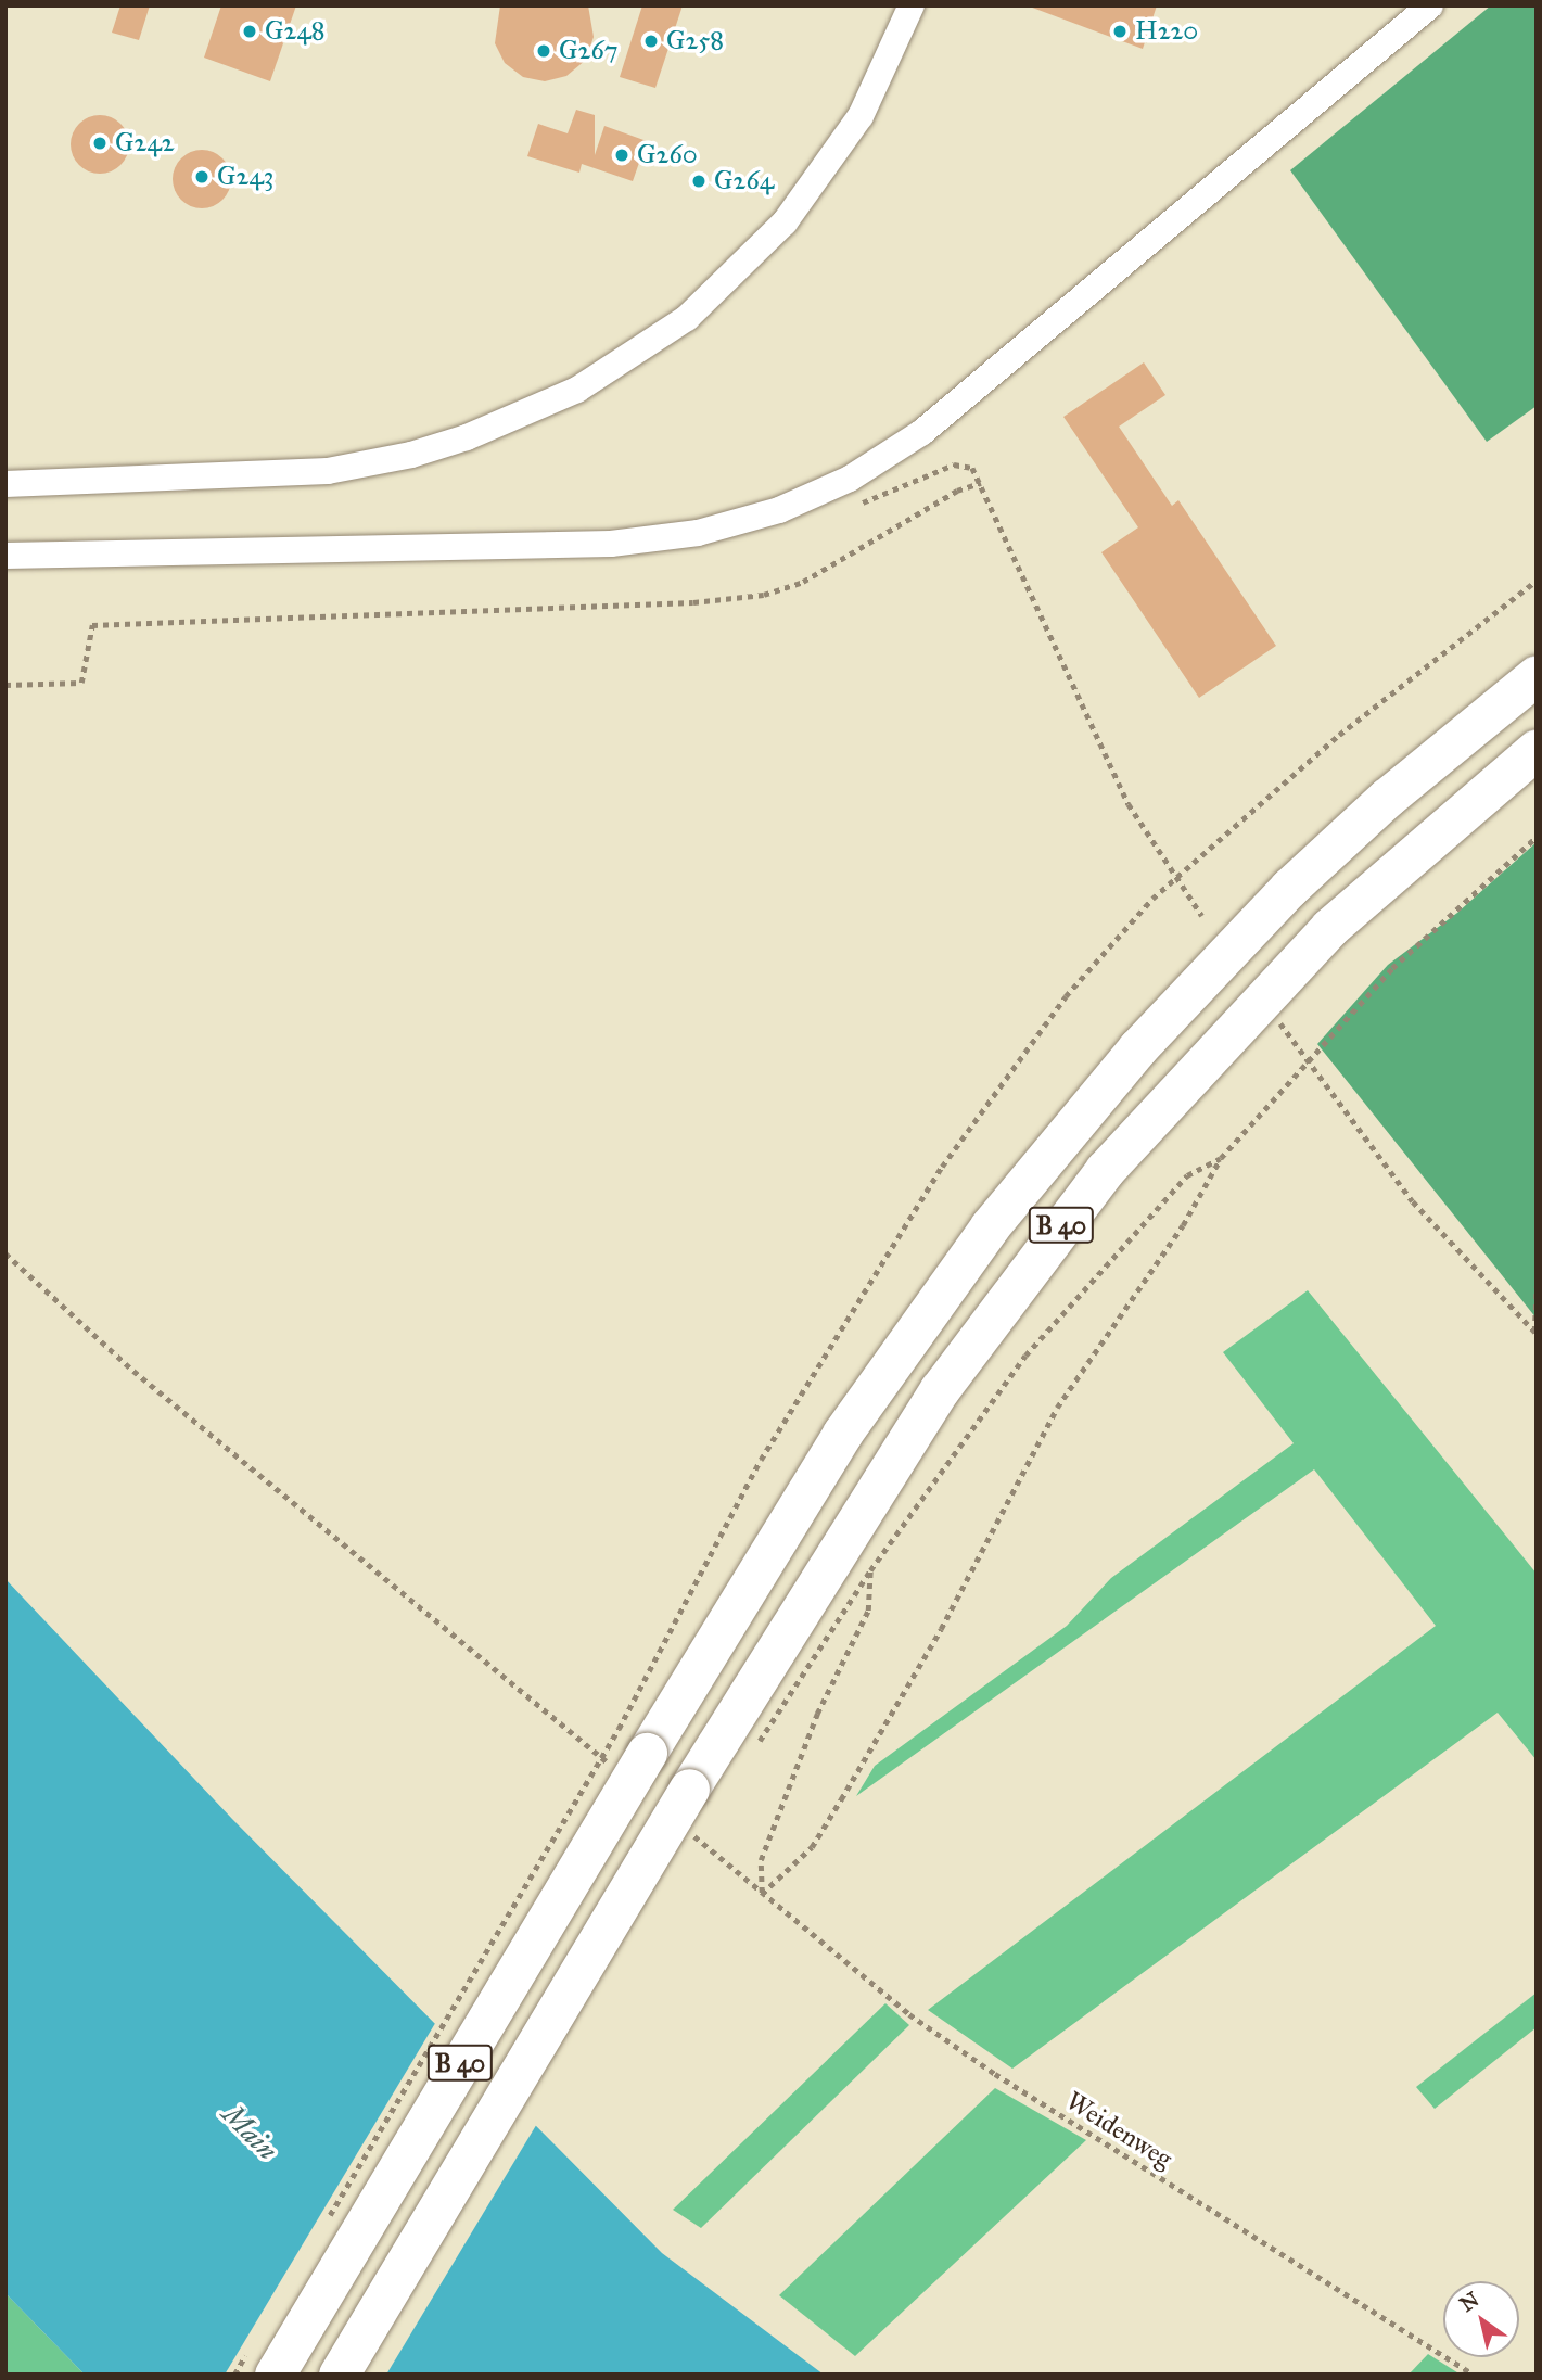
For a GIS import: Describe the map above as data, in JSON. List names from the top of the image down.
{
  "streets": {
    "highway": ["B 40"],
    "path": ["Weidenweg"]
  },
  "water": ["Main"],
  "places": [
    "G248",
    "H220",
    "G258",
    "G267",
    "G242",
    "G260",
    "G243",
    "G264"
  ],
  "north": "top left"
}
